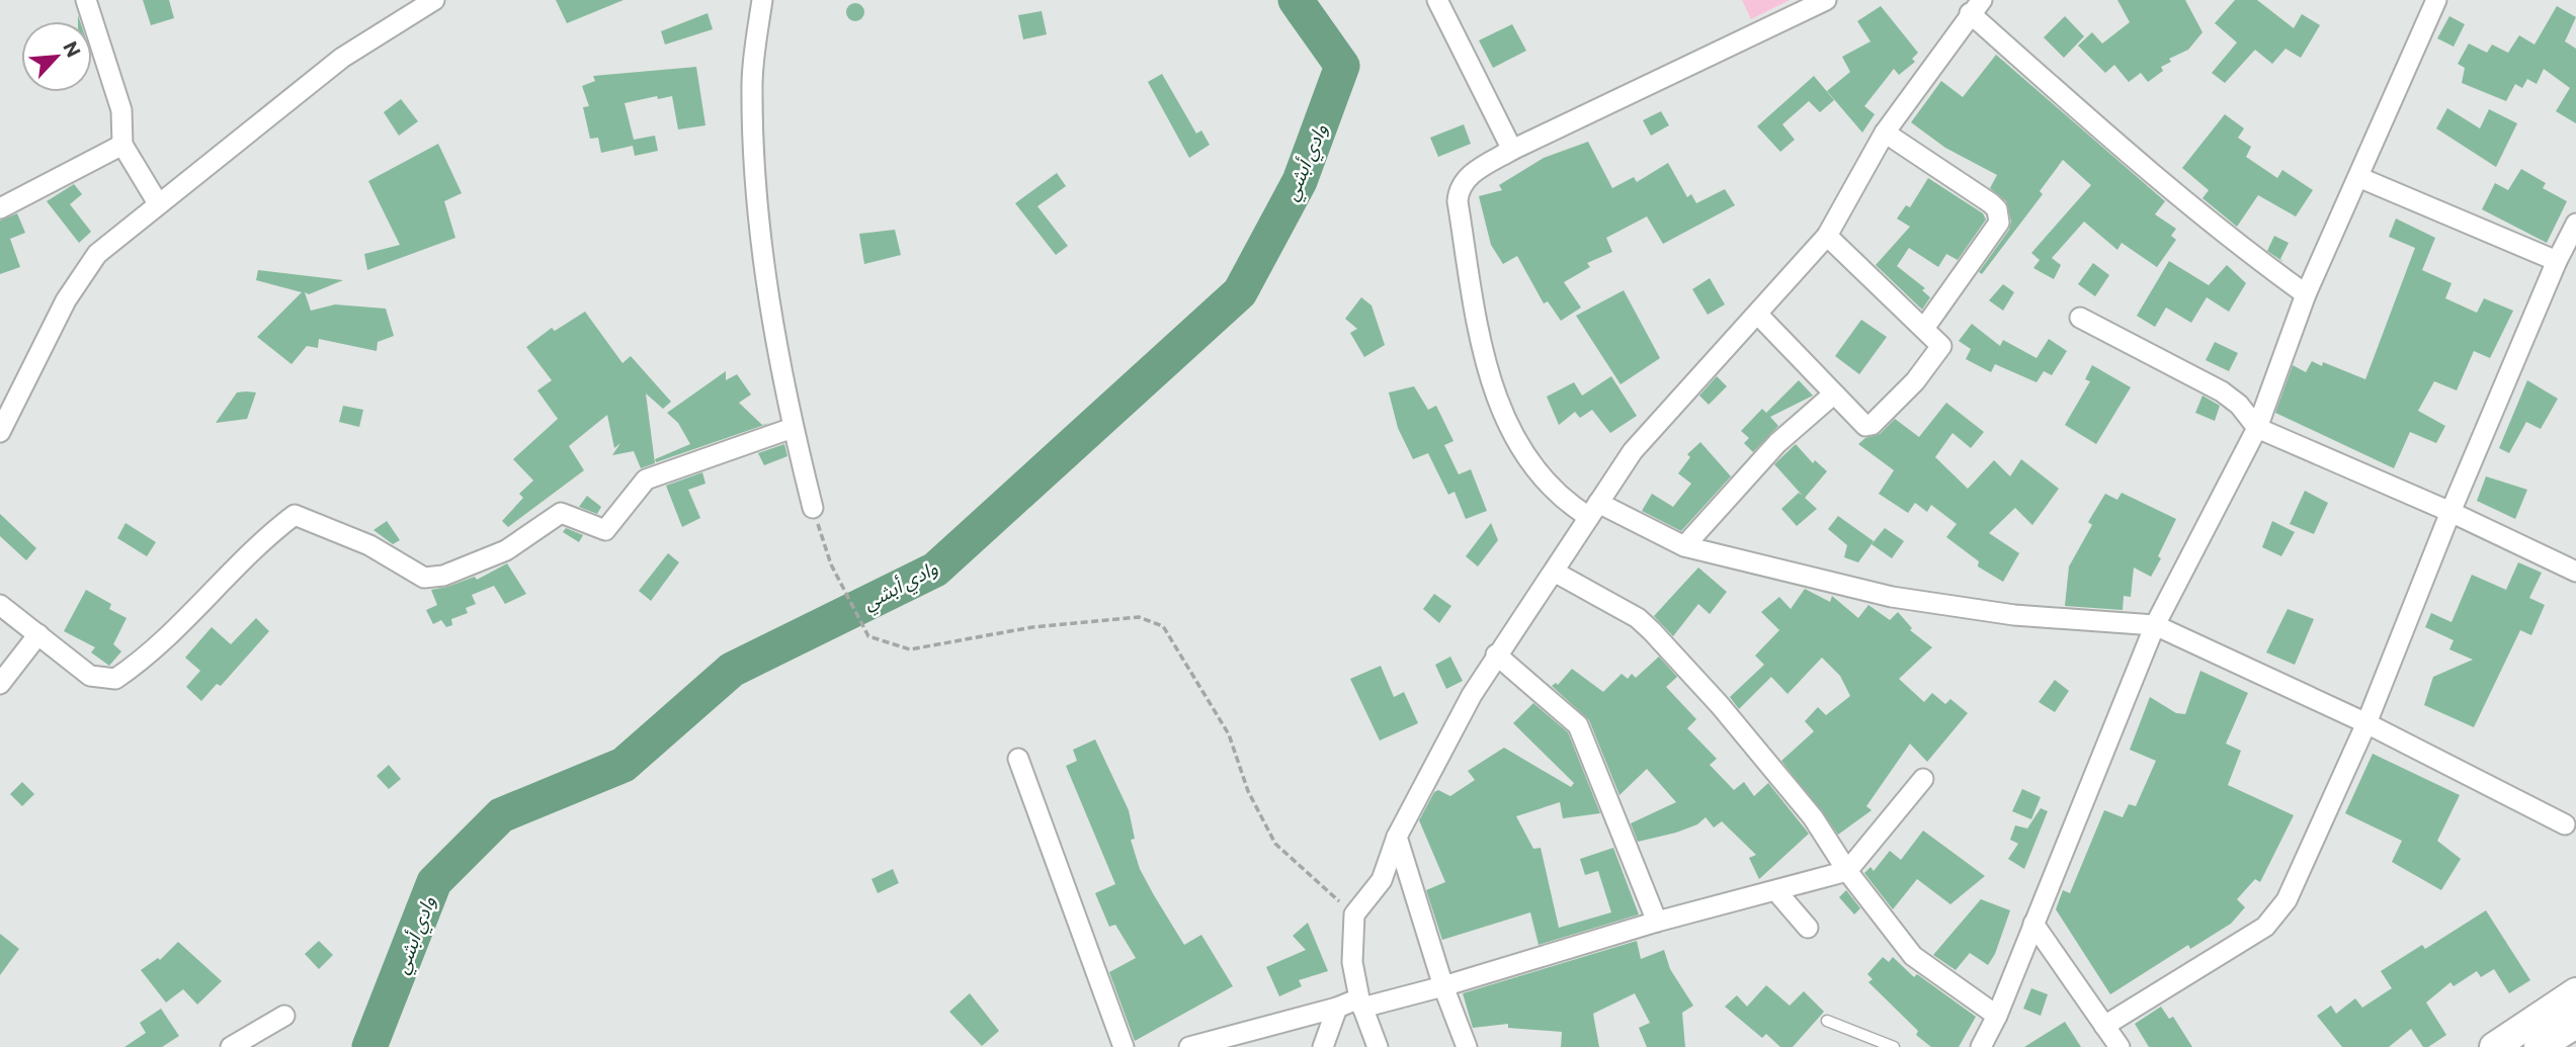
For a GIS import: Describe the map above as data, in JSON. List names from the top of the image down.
{
  "water": ["وادي أبشي"],
  "north": "top right"
}
